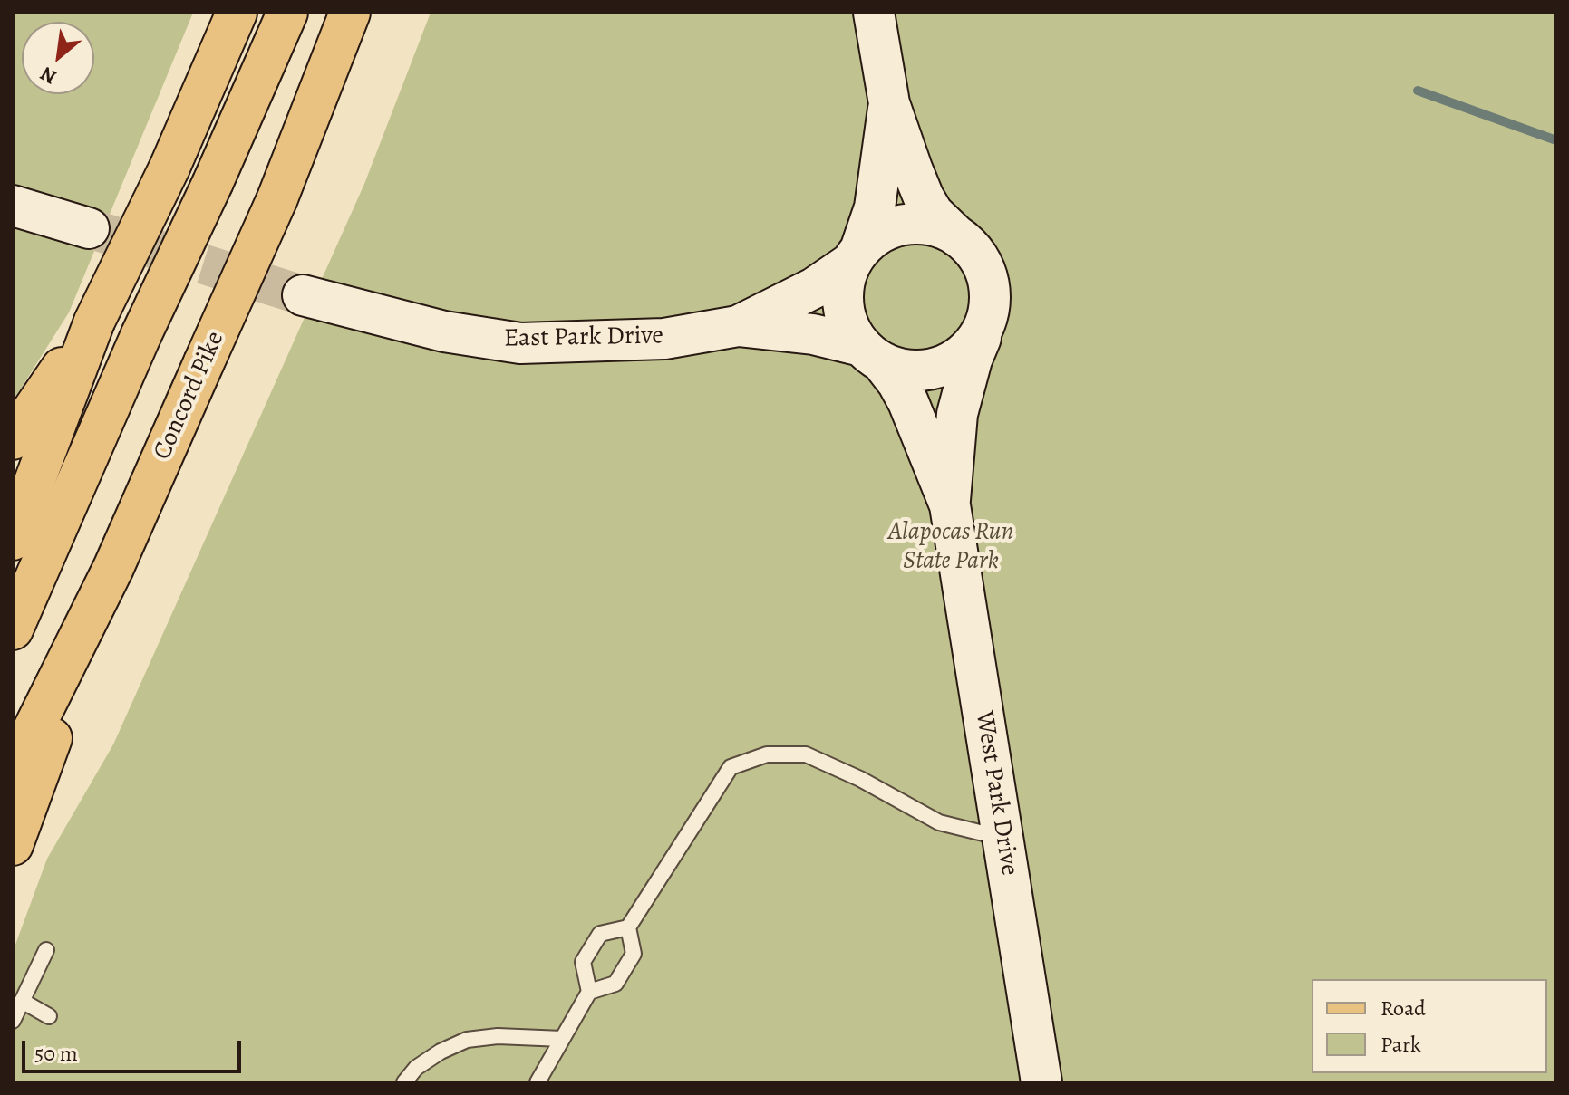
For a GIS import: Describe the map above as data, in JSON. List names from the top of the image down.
{
  "streets": {
    "main road": ["Concord Pike"],
    "street": ["East Park Drive", "West Park Drive"]
  },
  "crossings": [
    ["East Park Drive", "West Park Drive"]
  ],
  "parks": ["Alapocas Run State Park"],
  "legend": ["Road", "Park"],
  "scale_bar": "50 m",
  "north": "bottom left"
}
